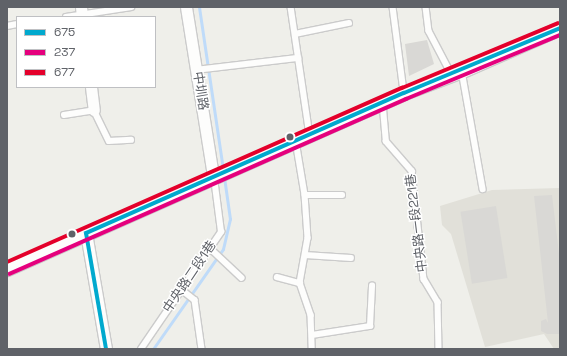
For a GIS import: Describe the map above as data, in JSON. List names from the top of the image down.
{
  "streets": {
    "street": ["中圳路"],
    "lane": ["中央路一段221巷", "中央路二段1巷"]
  },
  "crossings": [
    ["中圳路", "中央路二段1巷"]
  ],
  "lines": ["transit line 677", "transit line 675", "transit line 237"],
  "legend": ["675", "237", "677"]
}
